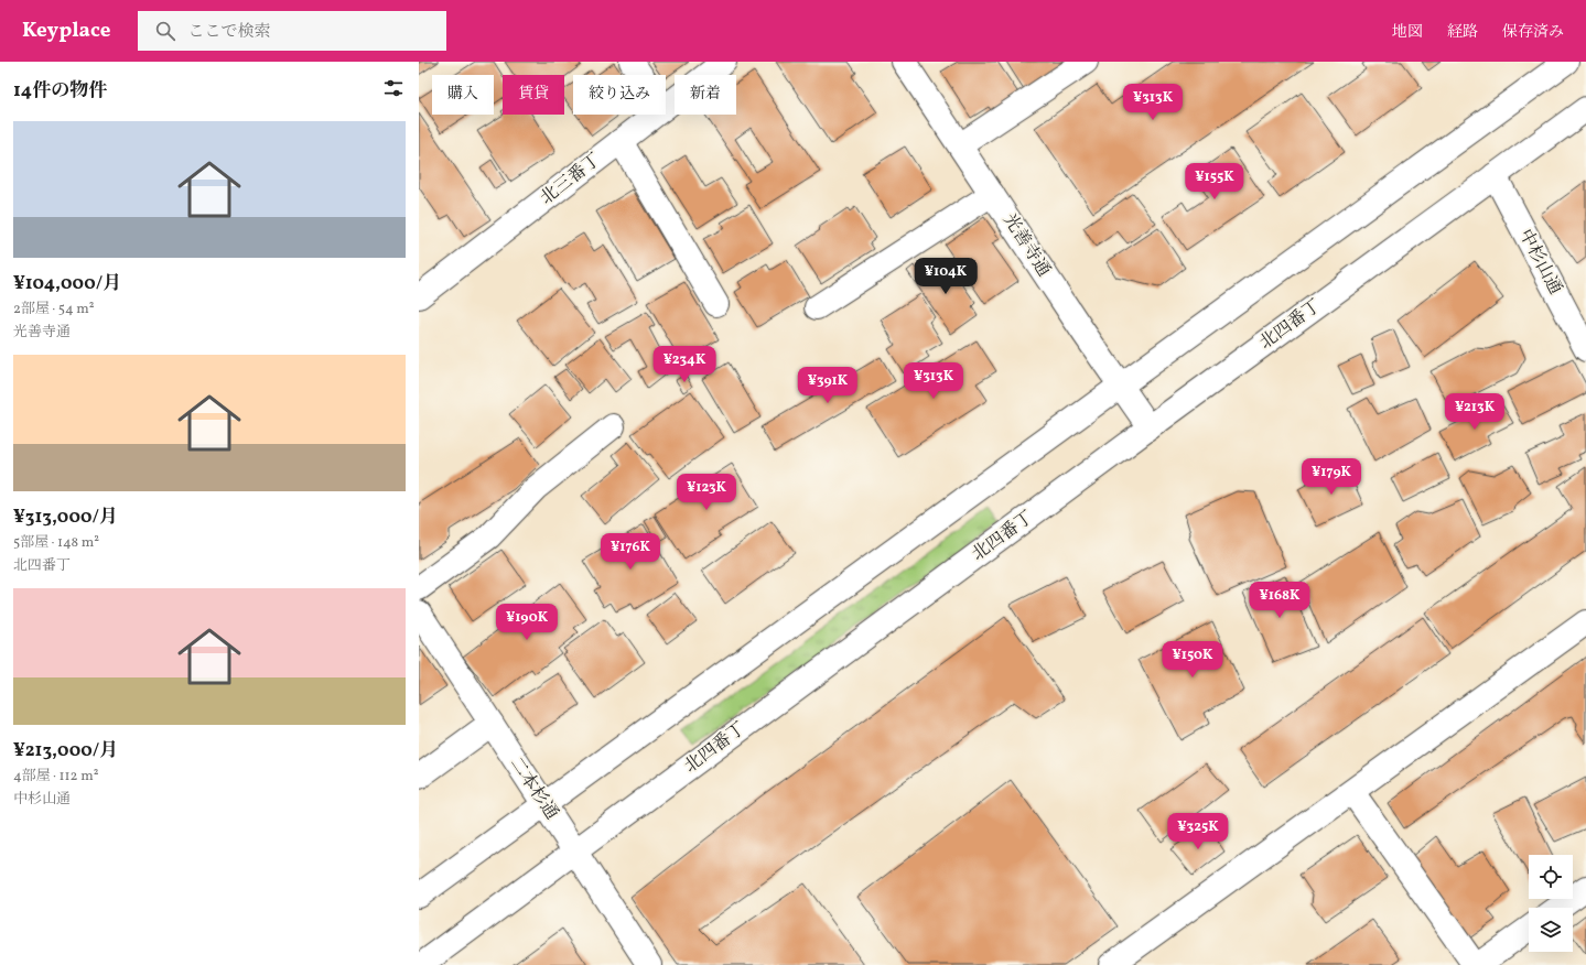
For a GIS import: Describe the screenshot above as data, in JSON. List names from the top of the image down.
{
  "streets": {
    "street": [
      "北三番丁",
      "光善寺通",
      "中杉山通",
      "北四番丁",
      "二本杉通"
    ]
  },
  "crossings": [
    ["光善寺通", "北四番丁"],
    ["中杉山通", "北四番丁"],
    ["北四番丁", "二本杉通"]
  ],
  "page": {
    "header": "Keyplace",
    "search": "ここで検索",
    "nav": ["地図", "経路", "保存済み"],
    "heading": "14件の物件",
    "chip": [
      "購入",
      "賃貸",
      "絞り込み",
      "新着"
    ],
    "price": [
      "¥313K",
      "¥155K",
      "¥104K",
      "¥234K",
      "¥313K",
      "¥391K",
      "¥213K",
      "¥179K",
      "¥123K",
      "¥176K",
      "¥168K",
      "¥190K",
      "¥150K",
      "¥325K"
    ],
    "list": [
      {
        "name": "¥104,000/月",
        "note": "2部屋 · 54 m² · 光善寺通"
      },
      {
        "name": "¥313,000/月",
        "note": "5部屋 · 148 m² · 北四番丁"
      },
      {
        "name": "¥213,000/月",
        "note": "4部屋 · 112 m² · 中杉山通"
      }
    ]
  }
}
